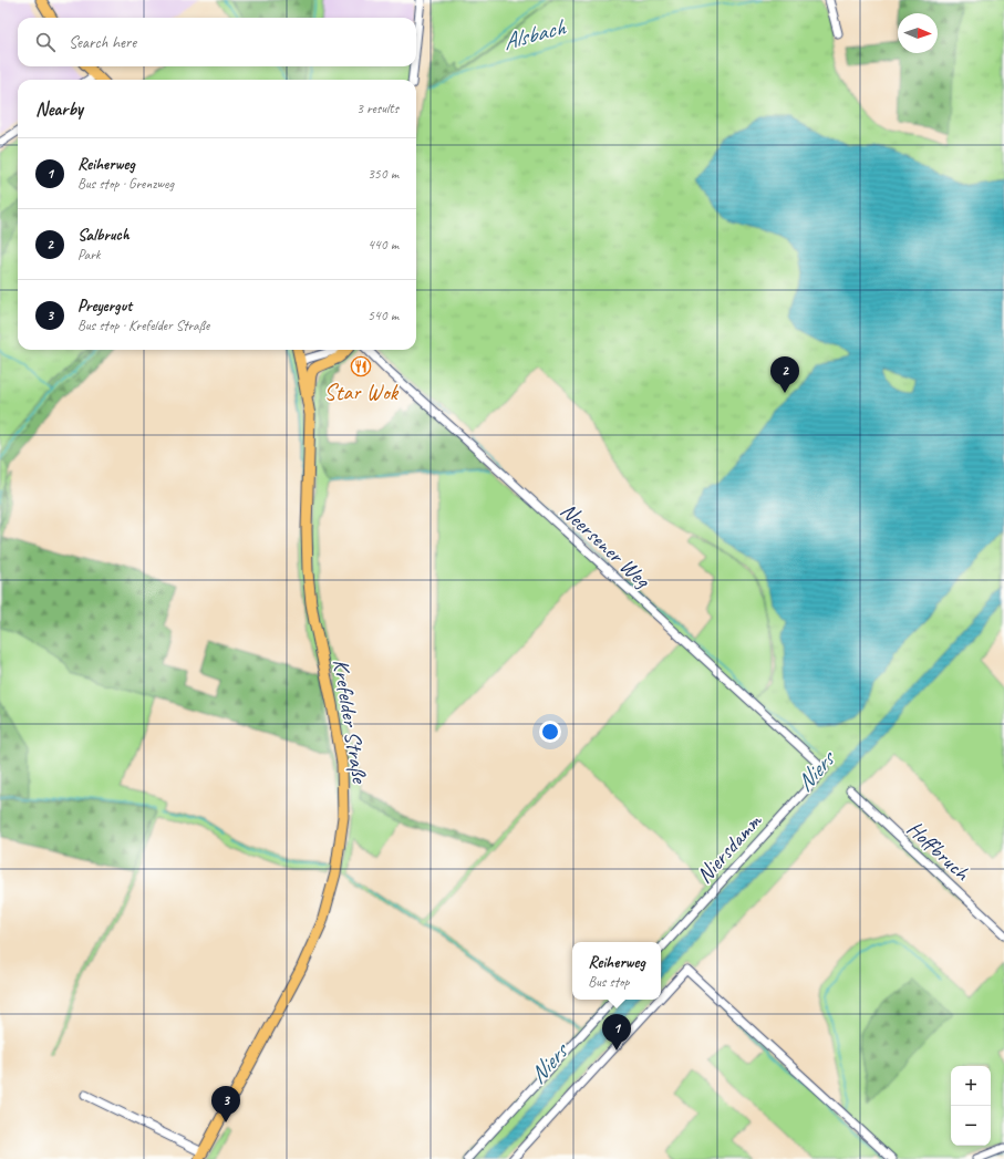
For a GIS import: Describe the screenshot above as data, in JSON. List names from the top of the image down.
{
  "streets": {
    "main road": ["Krefelder Straße"],
    "street": ["Neersener Weg", "Niersdamm", "Hoffbruch"]
  },
  "crossings": [
    ["Neersener Weg", "Niersdamm"]
  ],
  "water": ["Alsbach", "Niers"],
  "places": {
    "restaurant": ["Star Wok"]
  },
  "north": "right",
  "page": {
    "search": "Search here",
    "heading": ["Nearby", "3 results"],
    "list": [
      {
        "mark": "1",
        "name": "Reiherweg",
        "note": "Bus stop · Grenzweg",
        "value": "350 m"
      },
      {
        "mark": "2",
        "name": "Salbruch",
        "note": "Park",
        "value": "440 m"
      },
      {
        "mark": "3",
        "name": "Preyergut",
        "note": "Bus stop · Krefelder Straße",
        "value": "540 m"
      }
    ],
    "pins": ["2", "1", "3"],
    "popup": ["Reiherweg", "Bus stop"],
    "map_buttons": ["+", "−"]
  }
}
